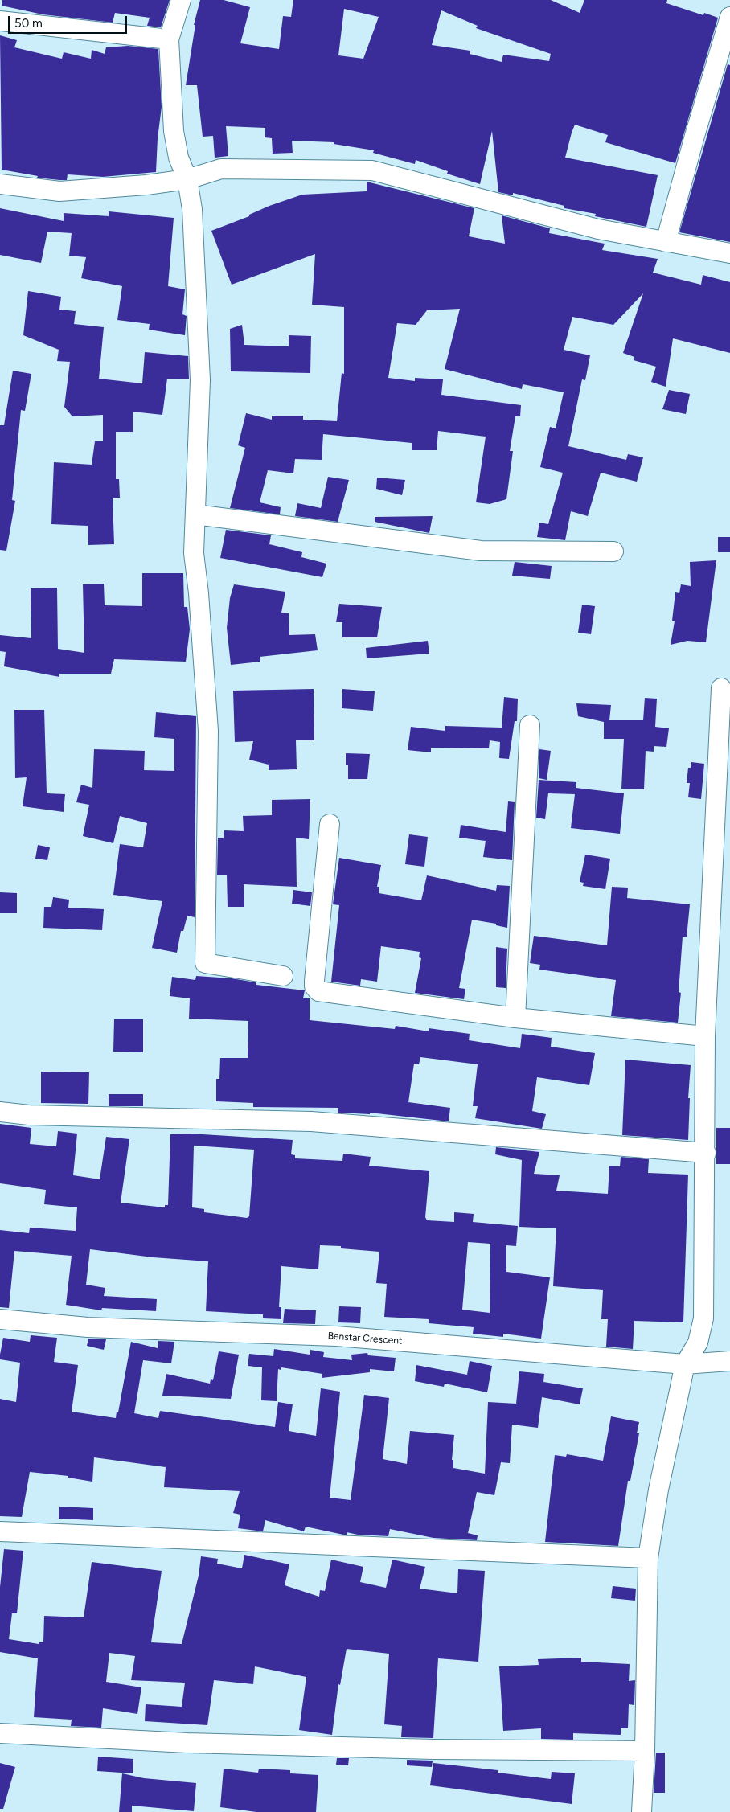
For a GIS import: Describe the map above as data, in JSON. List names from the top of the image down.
{
  "streets": {
    "street": ["Benstar Crescent"]
  },
  "scale_bar": "50 m"
}
